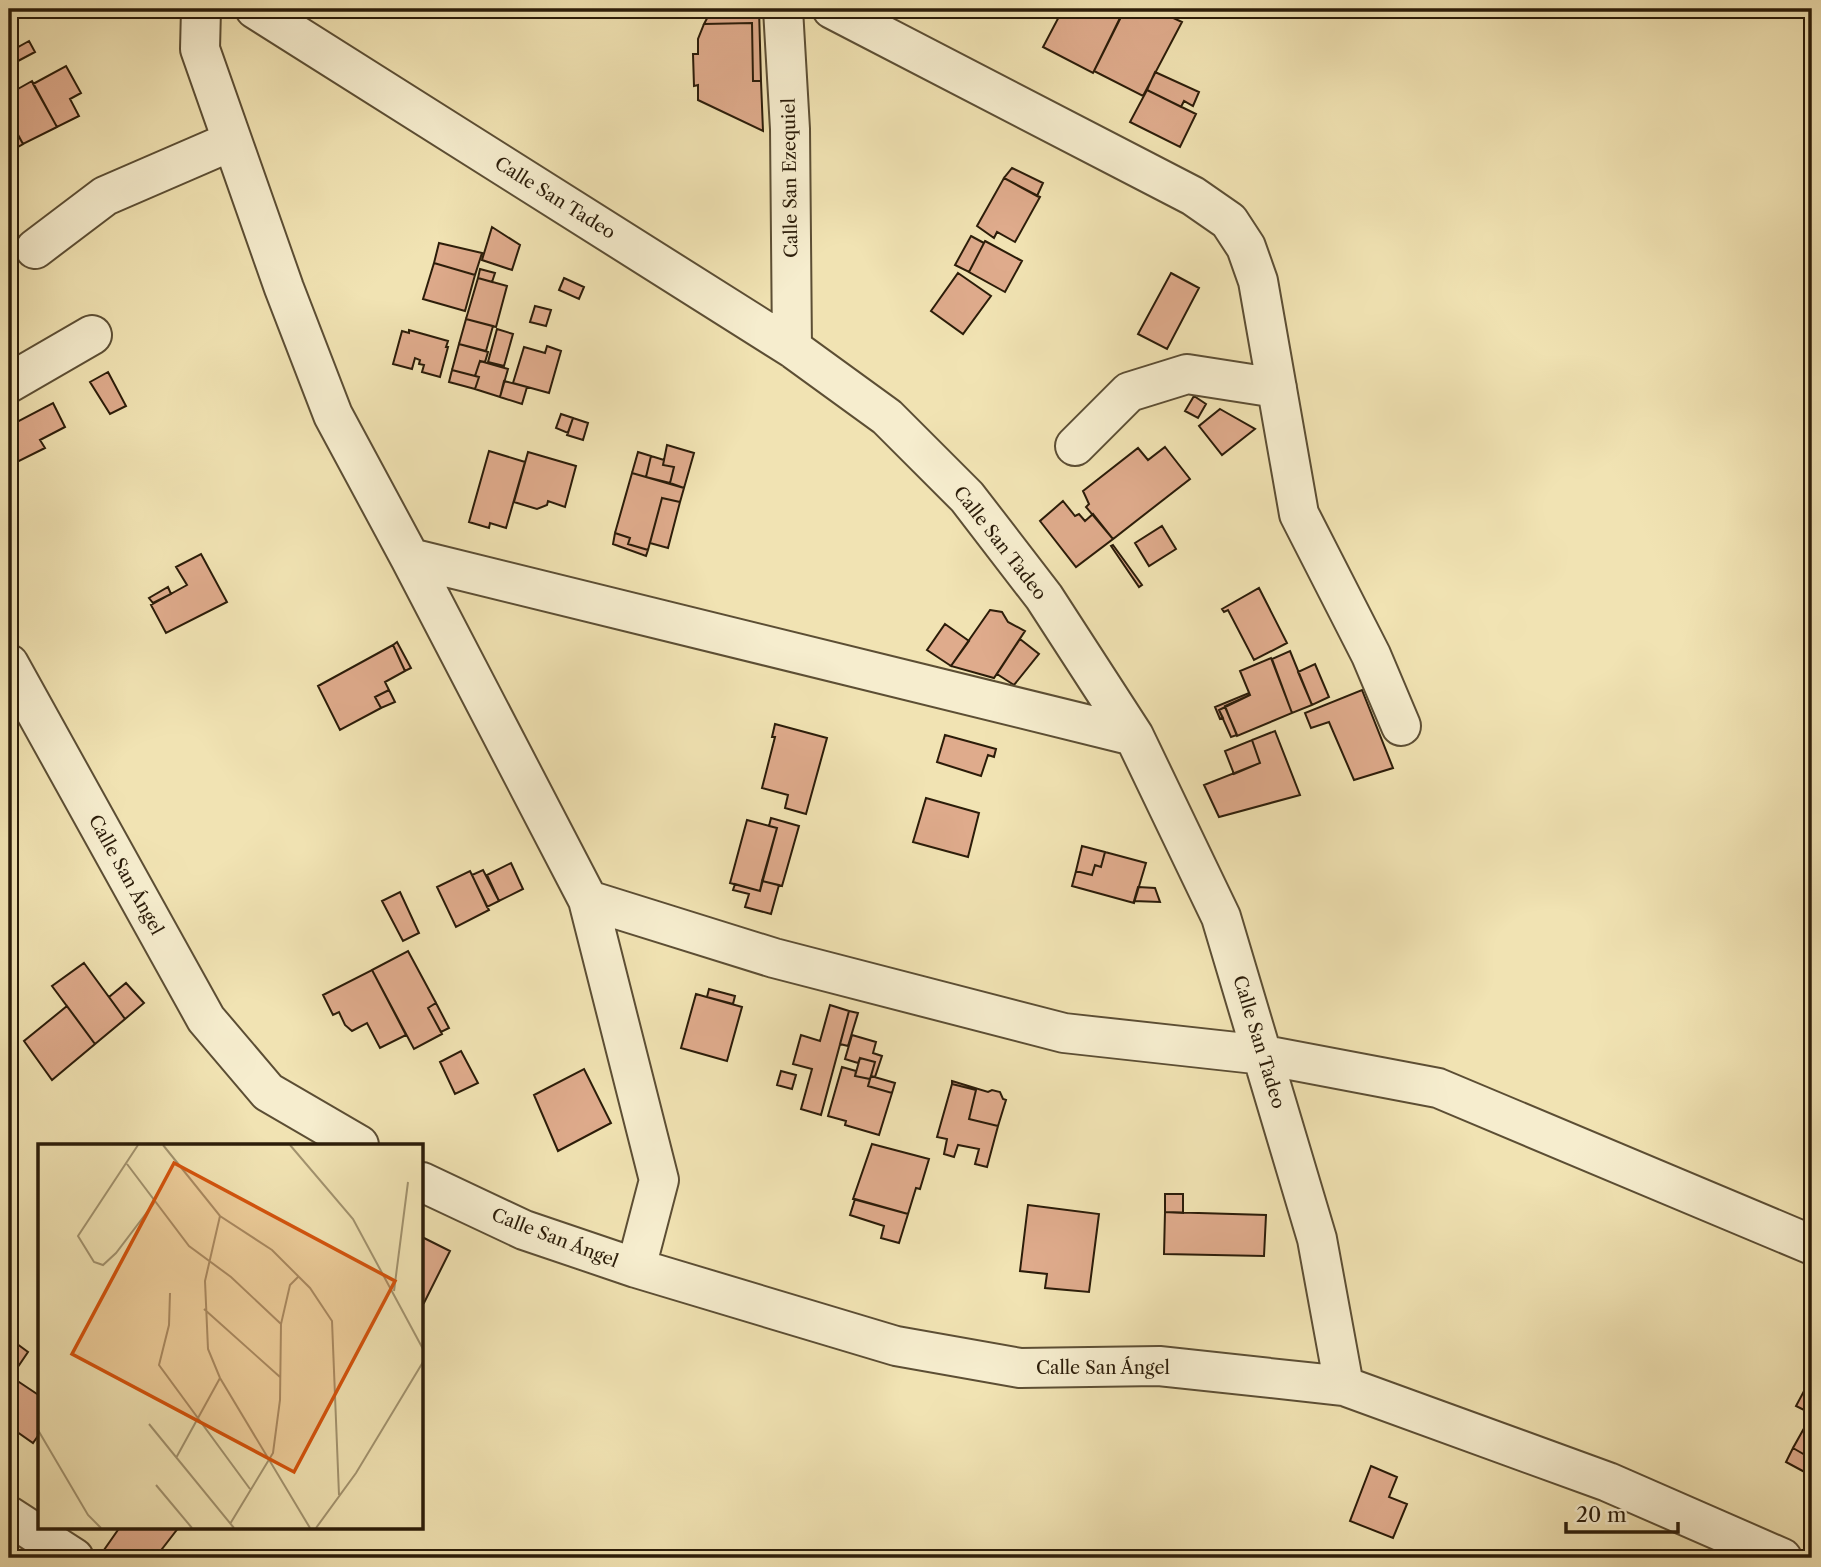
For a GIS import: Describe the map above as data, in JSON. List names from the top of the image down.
{
  "streets": {
    "street": ["Calle San Ezequiel", "Calle San Tadeo", "Calle San Ángel"]
  },
  "crossings": [
    ["Calle San Ezequiel", "Calle San Tadeo"],
    ["Calle San Tadeo", "Calle San Ángel"]
  ],
  "scale_bar": "20 m"
}
